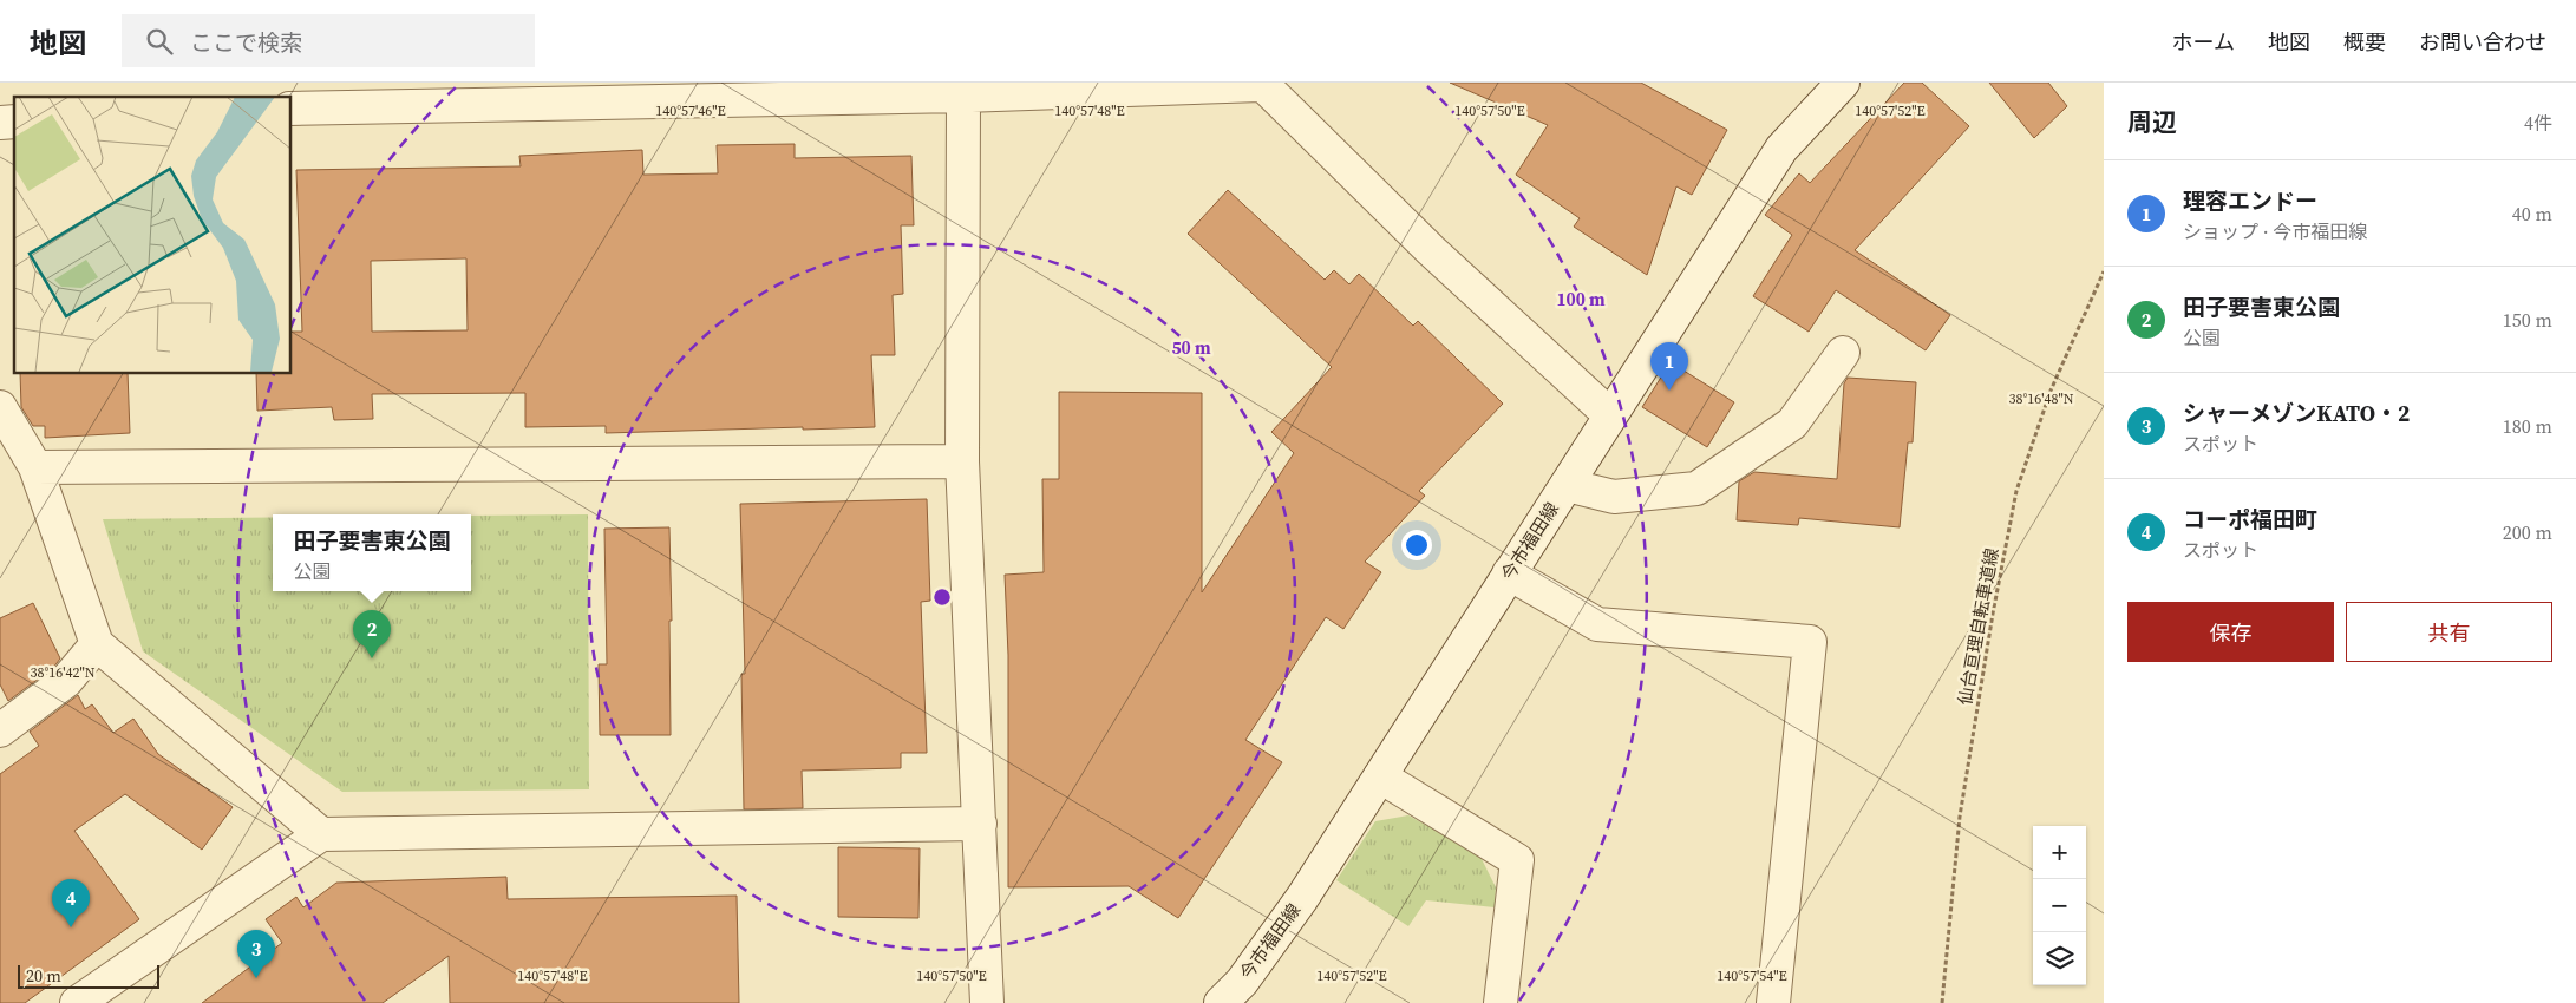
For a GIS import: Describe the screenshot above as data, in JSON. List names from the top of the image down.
{
  "streets": {
    "street": ["今市福田線"],
    "path": ["仙台亘理自転車道線"]
  },
  "scale_bar": "20 m",
  "page": {
    "header": "地図",
    "search": "ここで検索",
    "nav": [
      "ホーム",
      "地図",
      "概要",
      "お問い合わせ"
    ],
    "heading": ["周辺", "4件"],
    "list": [
      {
        "mark": "1",
        "name": "理容エンドー",
        "note": "ショップ · 今市福田線",
        "value": "40 m"
      },
      {
        "mark": "2",
        "name": "田子要害東公園",
        "note": "公園",
        "value": "150 m"
      },
      {
        "mark": "3",
        "name": "シャーメゾンKATO・2",
        "note": "スポット",
        "value": "180 m"
      },
      {
        "mark": "4",
        "name": "コーポ福田町",
        "note": "スポット",
        "value": "200 m"
      }
    ],
    "pins": [
      "1",
      "2",
      "4",
      "3"
    ],
    "popup": ["田子要害東公園", "公園"],
    "buttons": ["保存", "共有"],
    "map_buttons": ["+", "−"],
    "scale": "20 m"
  },
  "coordinates": [
    "140°57'50\"E",
    "140°57'46\"E",
    "140°57'48\"E",
    "140°57'52\"E",
    "38°16'48\"N",
    "38°16'42\"N",
    "140°57'54\"E"
  ],
  "rings": ["100 m", "50 m"]
}
